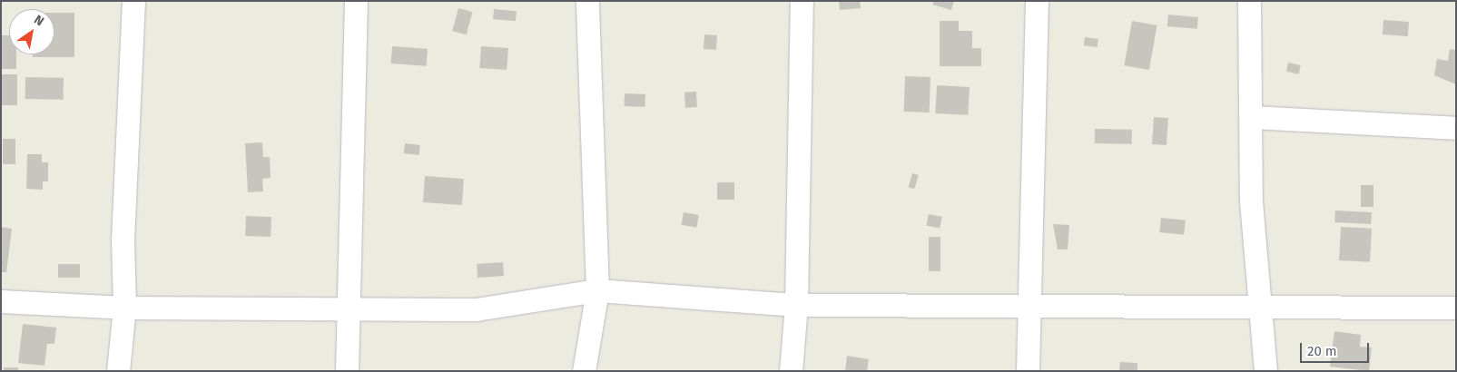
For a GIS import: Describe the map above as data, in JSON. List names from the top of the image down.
{
  "scale_bar": "20 m",
  "north": "top right"
}
